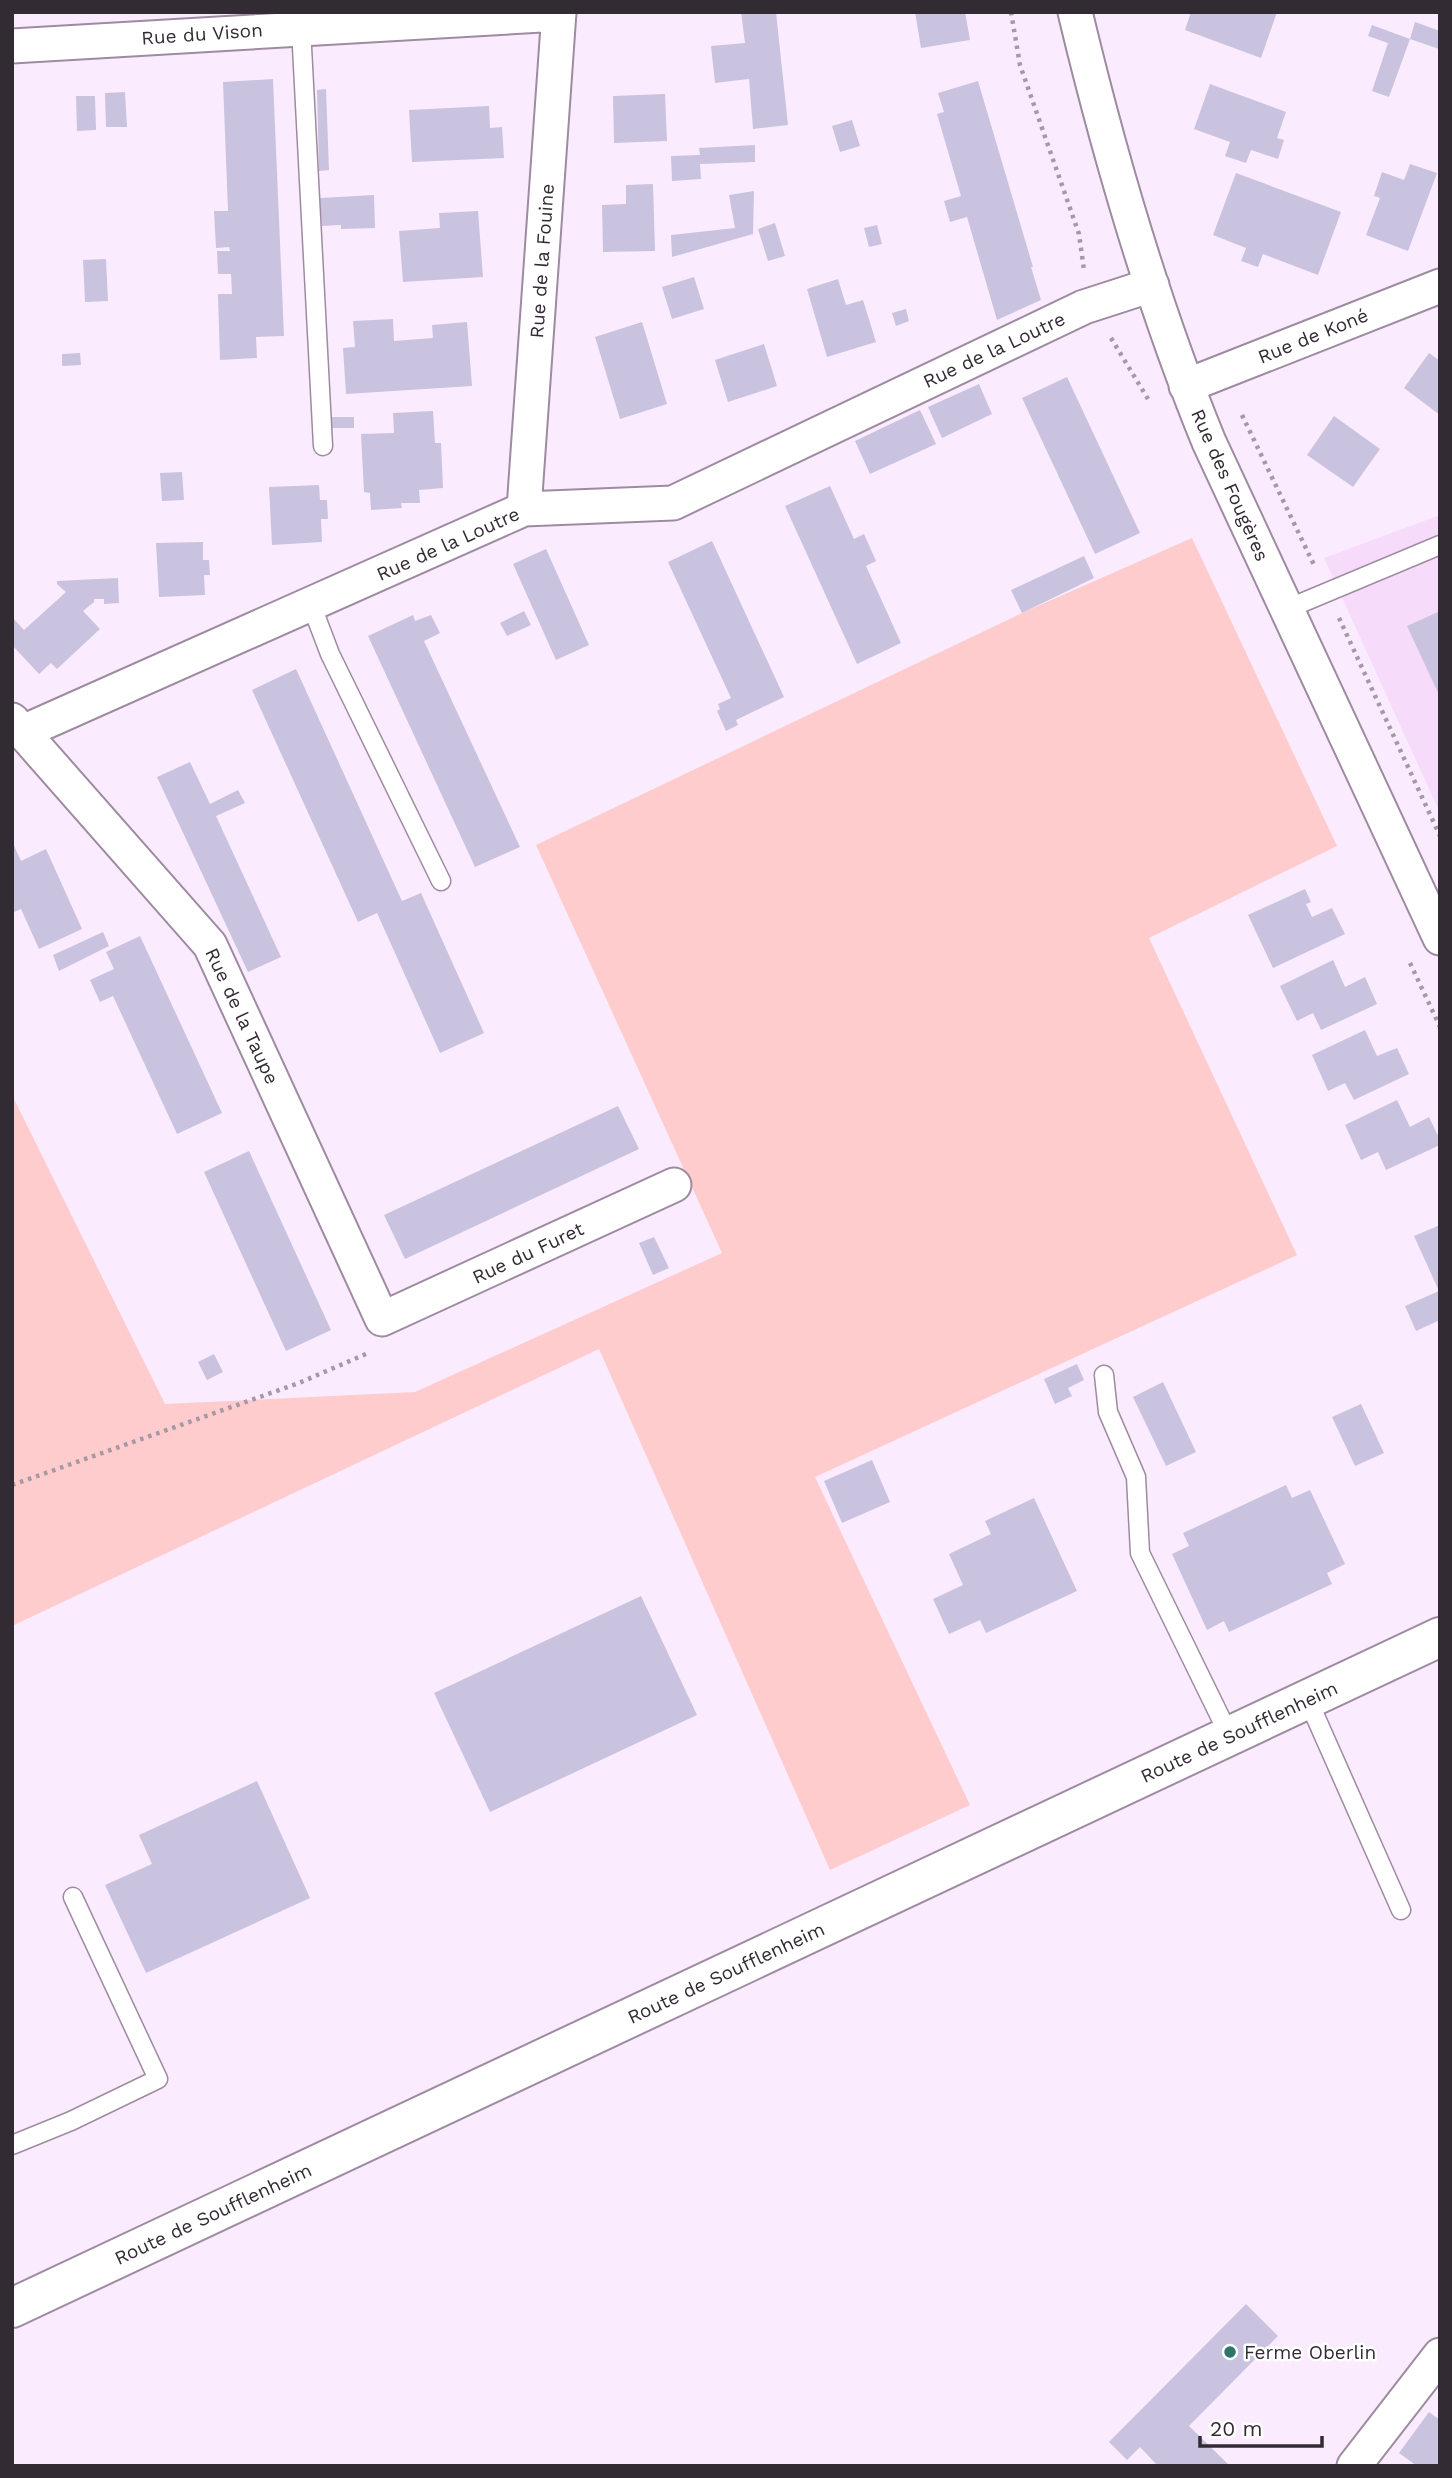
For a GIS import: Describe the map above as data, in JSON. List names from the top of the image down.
{
  "streets": {
    "main road": ["Route de Soufflenheim"],
    "street": [
      "Rue du Vison",
      "Rue de la Fouine",
      "Rue de Koné",
      "Rue de la Loutre",
      "Rue des Fougères",
      "Rue de la Taupe",
      "Rue du Furet"
    ]
  },
  "crossings": [
    ["Rue du Vison", "Rue de la Fouine"],
    ["Rue de la Fouine", "Rue de la Loutre"],
    ["Rue de Koné", "Rue des Fougères"],
    ["Rue de la Loutre", "Rue des Fougères"],
    ["Rue de la Loutre", "Rue de la Taupe"],
    ["Rue de la Taupe", "Rue du Furet"]
  ],
  "places": ["Ferme Oberlin"],
  "scale_bar": "20 m"
}
